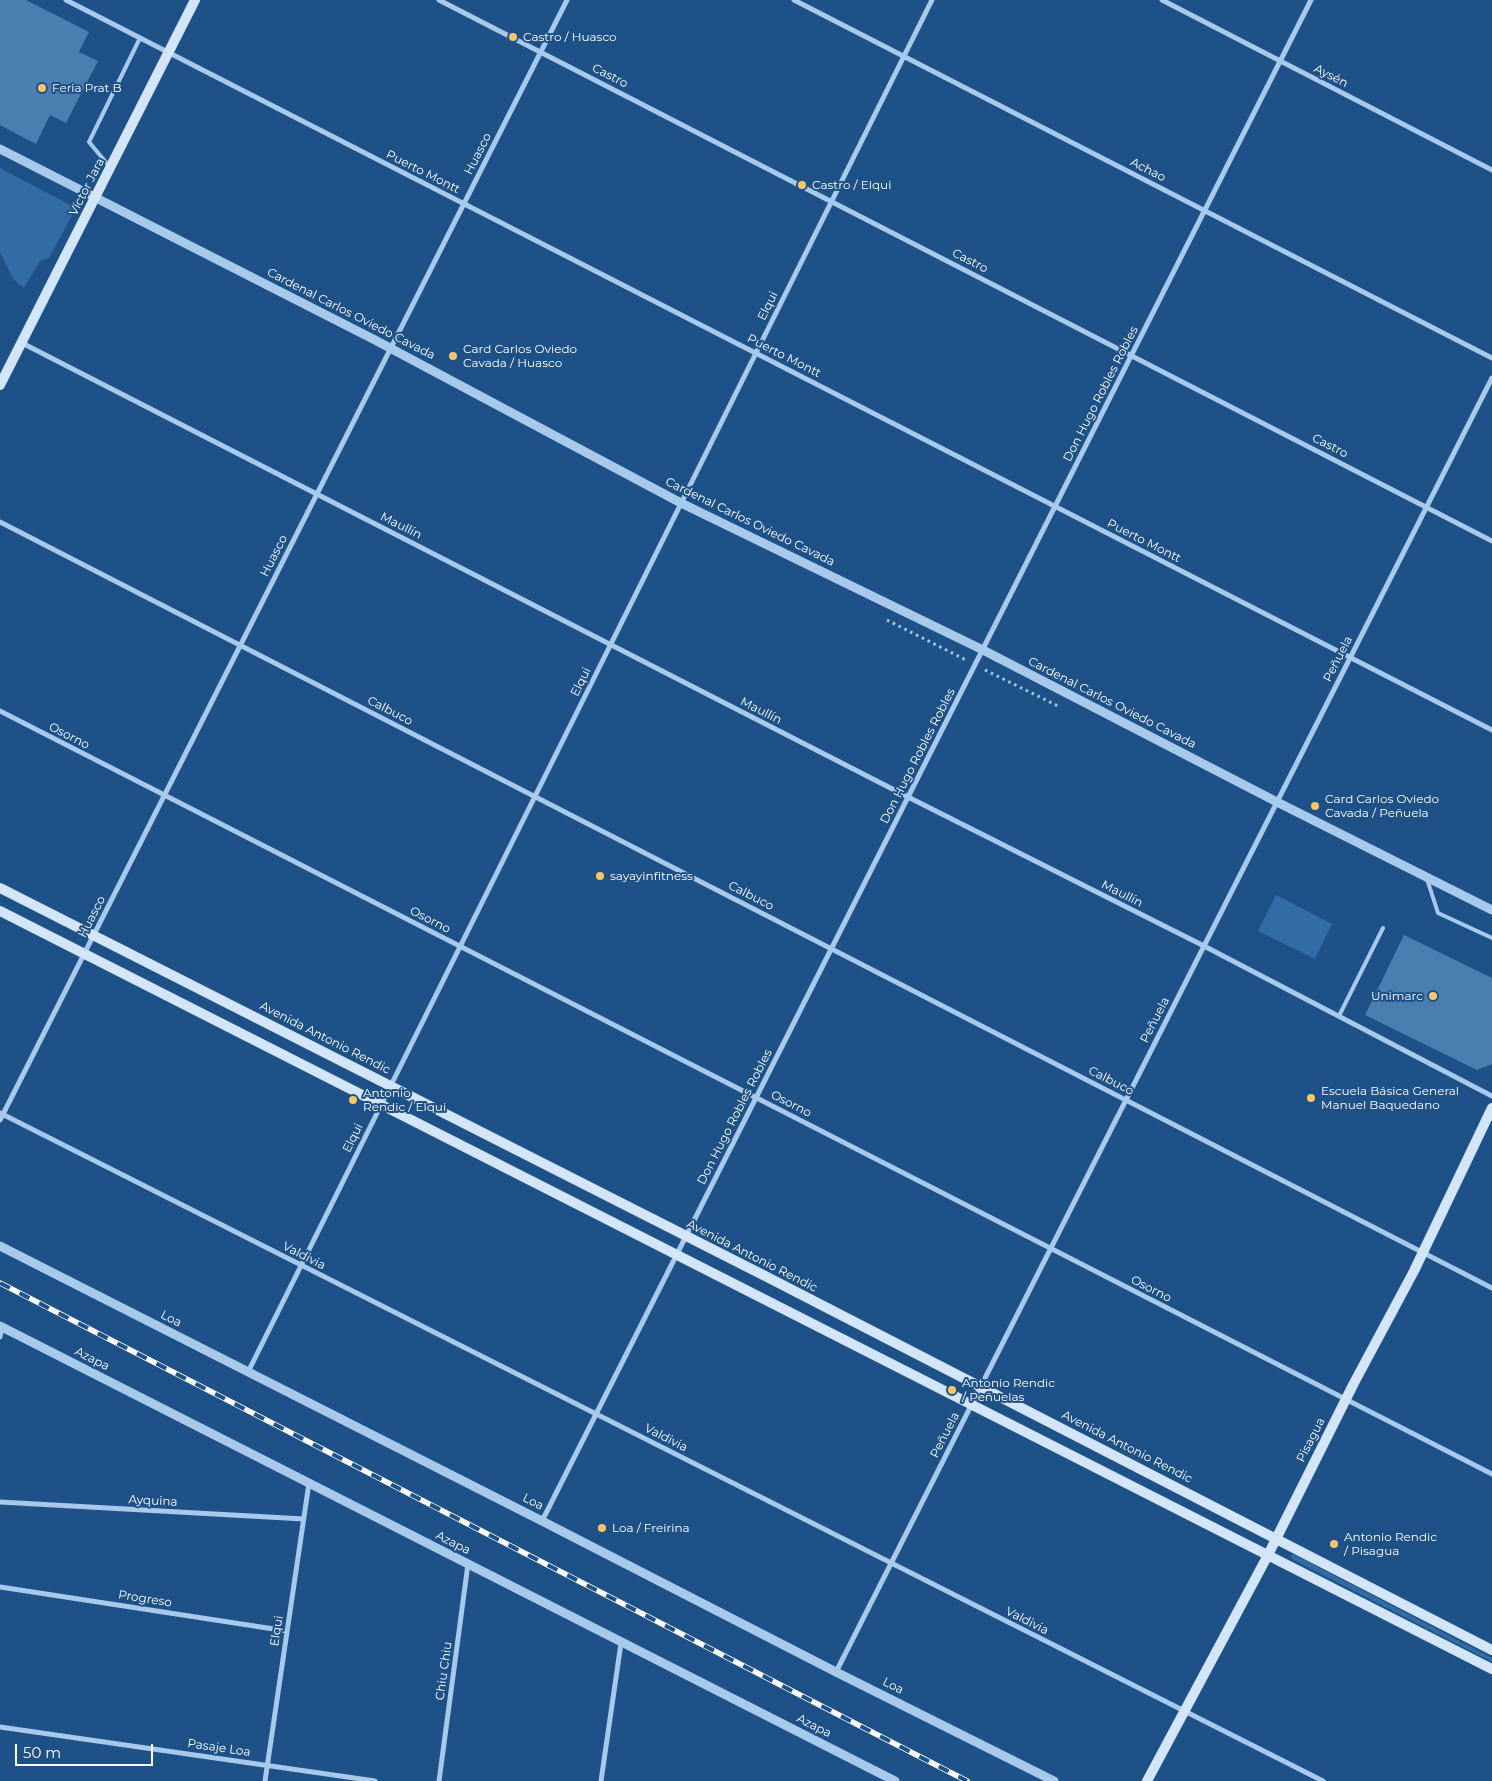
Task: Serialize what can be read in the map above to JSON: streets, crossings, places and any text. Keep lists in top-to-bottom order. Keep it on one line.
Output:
{"streets":{"main road":["Víctor Jara","Avenida Antonio Rendic","Pisagua"],"street":["Castro","Aysén","Huasco","Achao","Puerto Montt","Elqui","Cardenal Carlos Oviedo Cavada","Don Hugo Robles Robles","Maullín","Peñuela","Calbuco","Osorno","Valdivia","Loa","Azapa","Ayquina","Progreso","Chiu Chiu","Pasaje Loa"]},"crossings":[["Castro","Huasco"],["Castro","Elqui"],["Castro","Don Hugo Robles Robles"],["Castro","Peñuela"],["Aysén","Don Hugo Robles Robles"],["Huasco","Puerto Montt"],["Huasco","Cardenal Carlos Oviedo Cavada"],["Huasco","Maullín"],["Huasco","Calbuco"],["Huasco","Osorno"],["Huasco","Avenida Antonio Rendic"],["Huasco","Valdivia"],["Achao","Elqui"],["Achao","Don Hugo Robles Robles"],["Puerto Montt","Víctor Jara"],["Puerto Montt","Elqui"],["Puerto Montt","Don Hugo Robles Robles"],["Puerto Montt","Peñuela"],["Víctor Jara","Cardenal Carlos Oviedo Cavada"],["Víctor Jara","Maullín"],["Elqui","Cardenal Carlos Oviedo Cavada"],["Elqui","Maullín"],["Elqui","Calbuco"],["Elqui","Osorno"],["Elqui","Avenida Antonio Rendic"],["Elqui","Valdivia"],["Elqui","Loa"],["Elqui","Azapa"],["Elqui","Ayquina"],["Elqui","Progreso"],["Elqui","Pasaje Loa"],["Cardenal Carlos Oviedo Cavada","Don Hugo Robles Robles"],["Cardenal Carlos Oviedo Cavada","Peñuela"],["Don Hugo Robles Robles","Maullín"],["Don Hugo Robles Robles","Calbuco"],["Don Hugo Robles Robles","Osorno"],["Don Hugo Robles Robles","Avenida Antonio Rendic"],["Don Hugo Robles Robles","Valdivia"],["Don Hugo Robles Robles","Loa"],["Maullín","Peñuela"],["Peñuela","Calbuco"],["Peñuela","Osorno"],["Peñuela","Avenida Antonio Rendic"],["Peñuela","Valdivia"],["Peñuela","Loa"],["Calbuco","Pisagua"],["Osorno","Pisagua"],["Avenida Antonio Rendic","Pisagua"],["Valdivia","Pisagua"],["Azapa","Chiu Chiu"]],"places":["Castro / Huasco","Feria Prat B","Castro / Elqui","Card Carlos Oviedo Cavada / Huasco","Card Carlos Oviedo Cavada / Peñuela","sayayinfitness","Unimarc","Escuela Básica General Manuel Baquedano","Antonio Rendic / Elqui","Antonio Rendic / Peñuelas","Loa / Freirina","Antonio Rendic / Pisagua"],"scale_bar":"50 m"}
